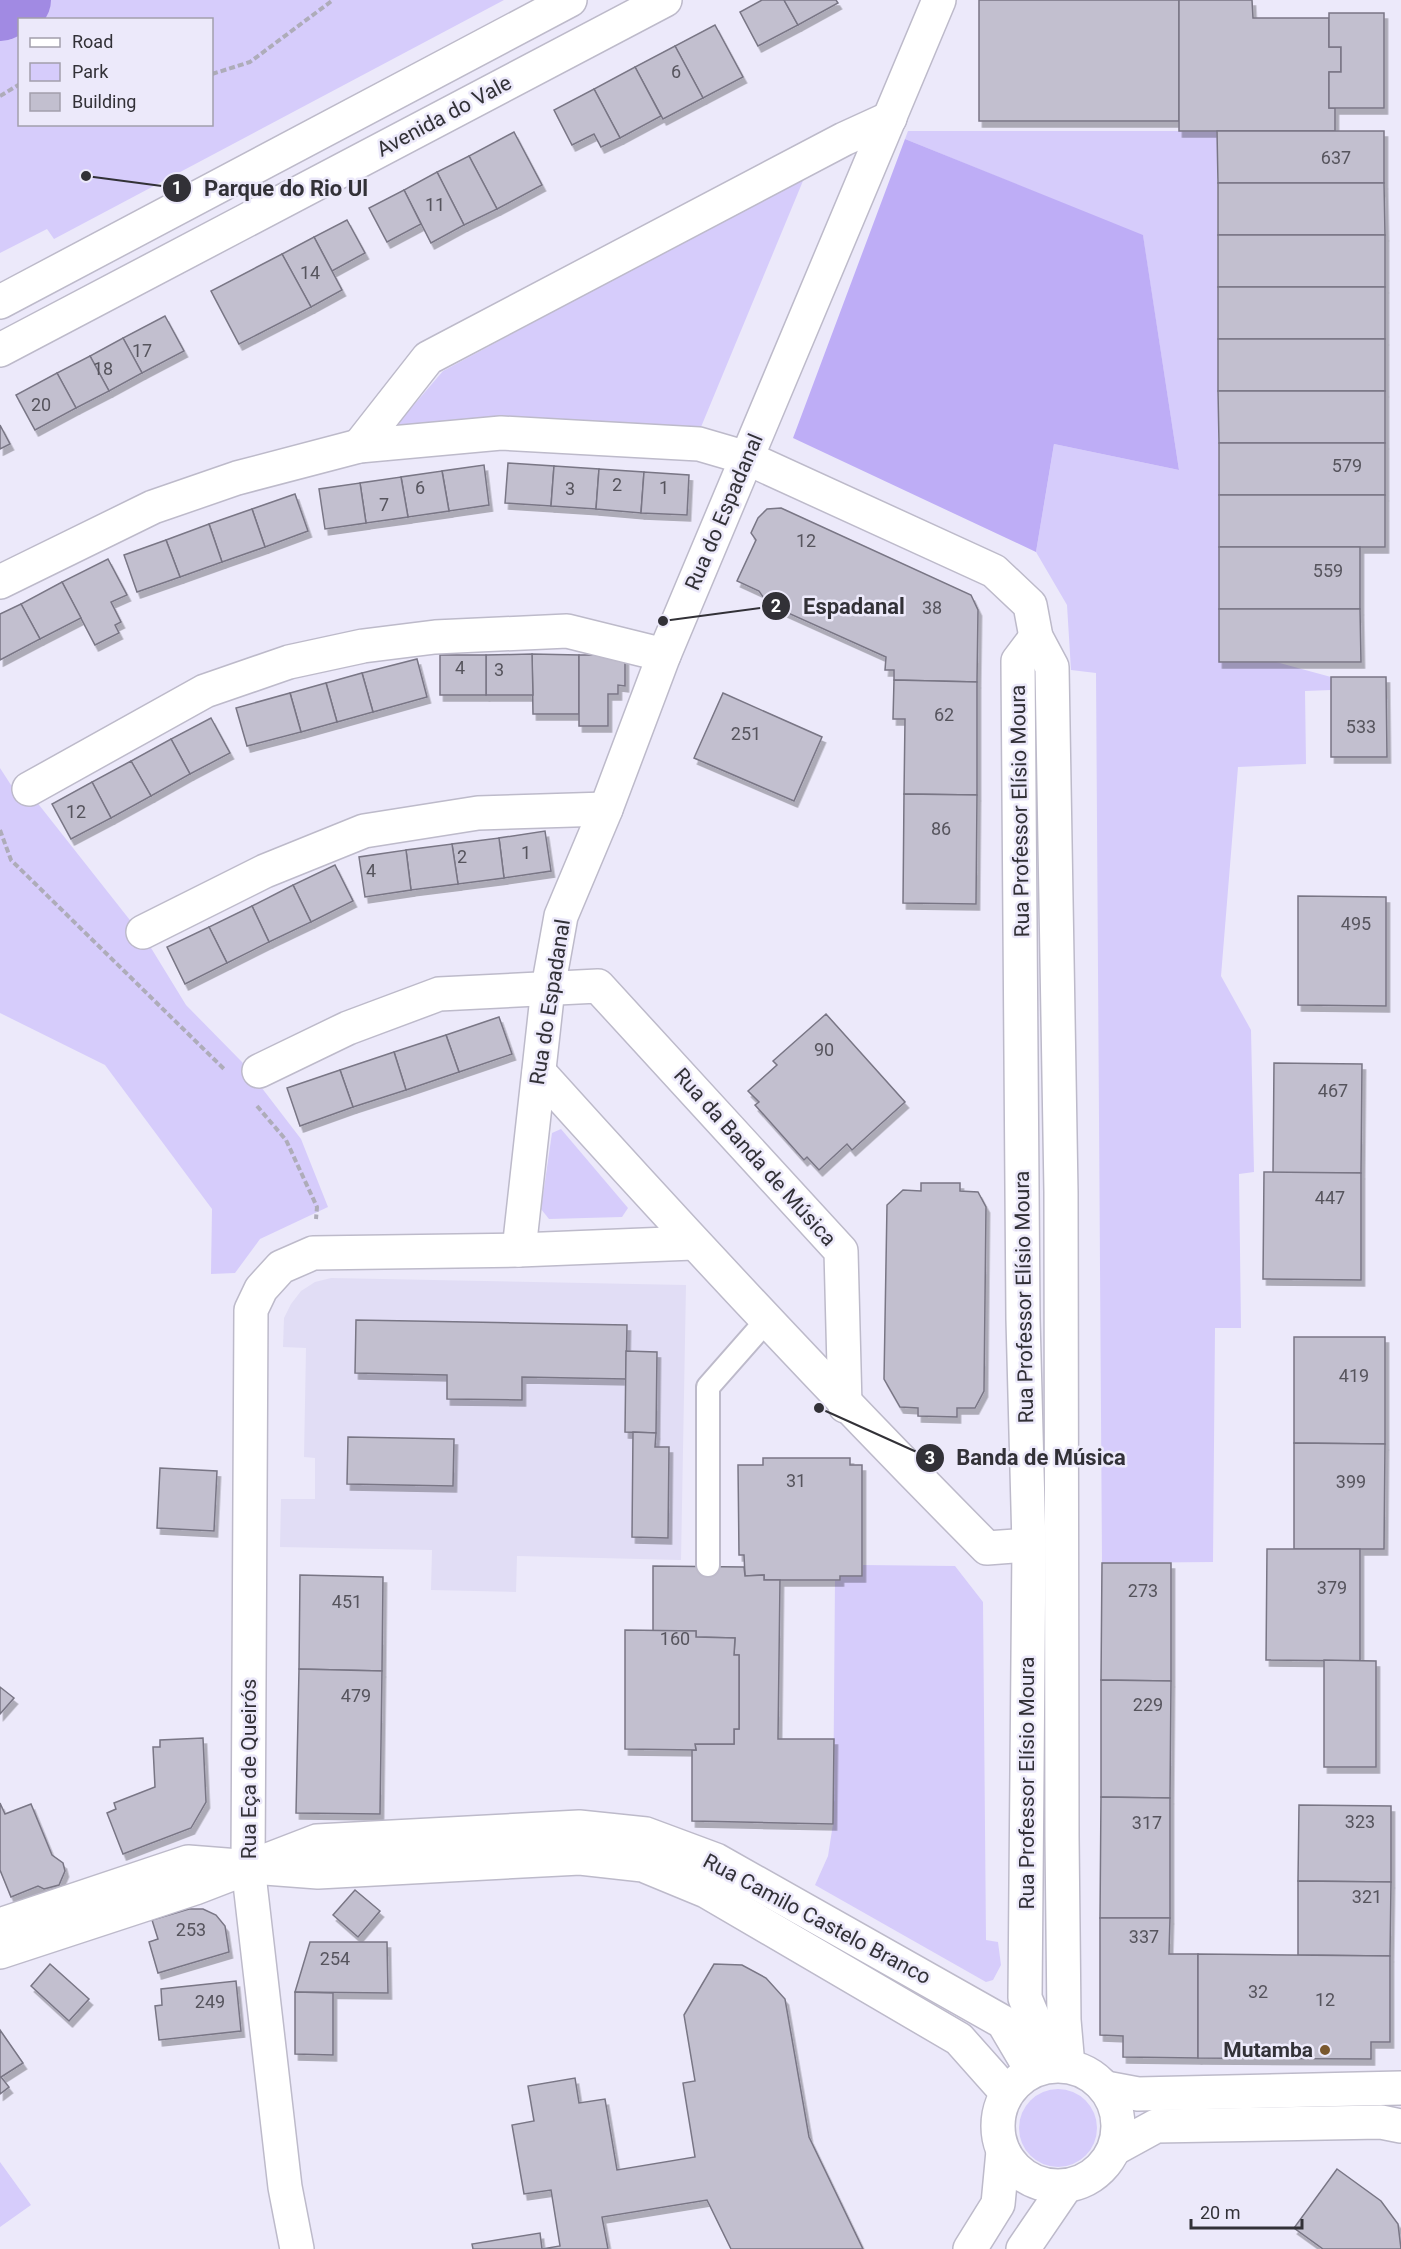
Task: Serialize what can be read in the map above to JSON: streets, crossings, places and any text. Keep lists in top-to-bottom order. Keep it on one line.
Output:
{"streets":{"street":["Avenida do Vale","Rua do Espadanal","Rua Professor Elísio Moura","Rua da Banda de Música","Rua Eça de Queirós","Rua Camilo Castelo Branco"]},"crossings":[["Rua do Espadanal","Rua Professor Elísio Moura"],["Rua do Espadanal","Rua da Banda de Música"],["Rua Professor Elísio Moura","Rua Camilo Castelo Branco"],["Rua Eça de Queirós","Rua Camilo Castelo Branco"]],"places":["Parque do Rio Ul","Espadanal","Banda de Música","Mutamba"],"house_numbers":["6","637","11","14","17","18","20","579","2","6","1","3","7","12","559","38","4","3","62","533","251","12","86","1","2","4","495","90","467","447","419","31","399","379","273","451","160","479","229","323","317","321","253","337","254","32","12","249"],"legend":["Road","Park","Building"],"scale_bar":"20 m"}
